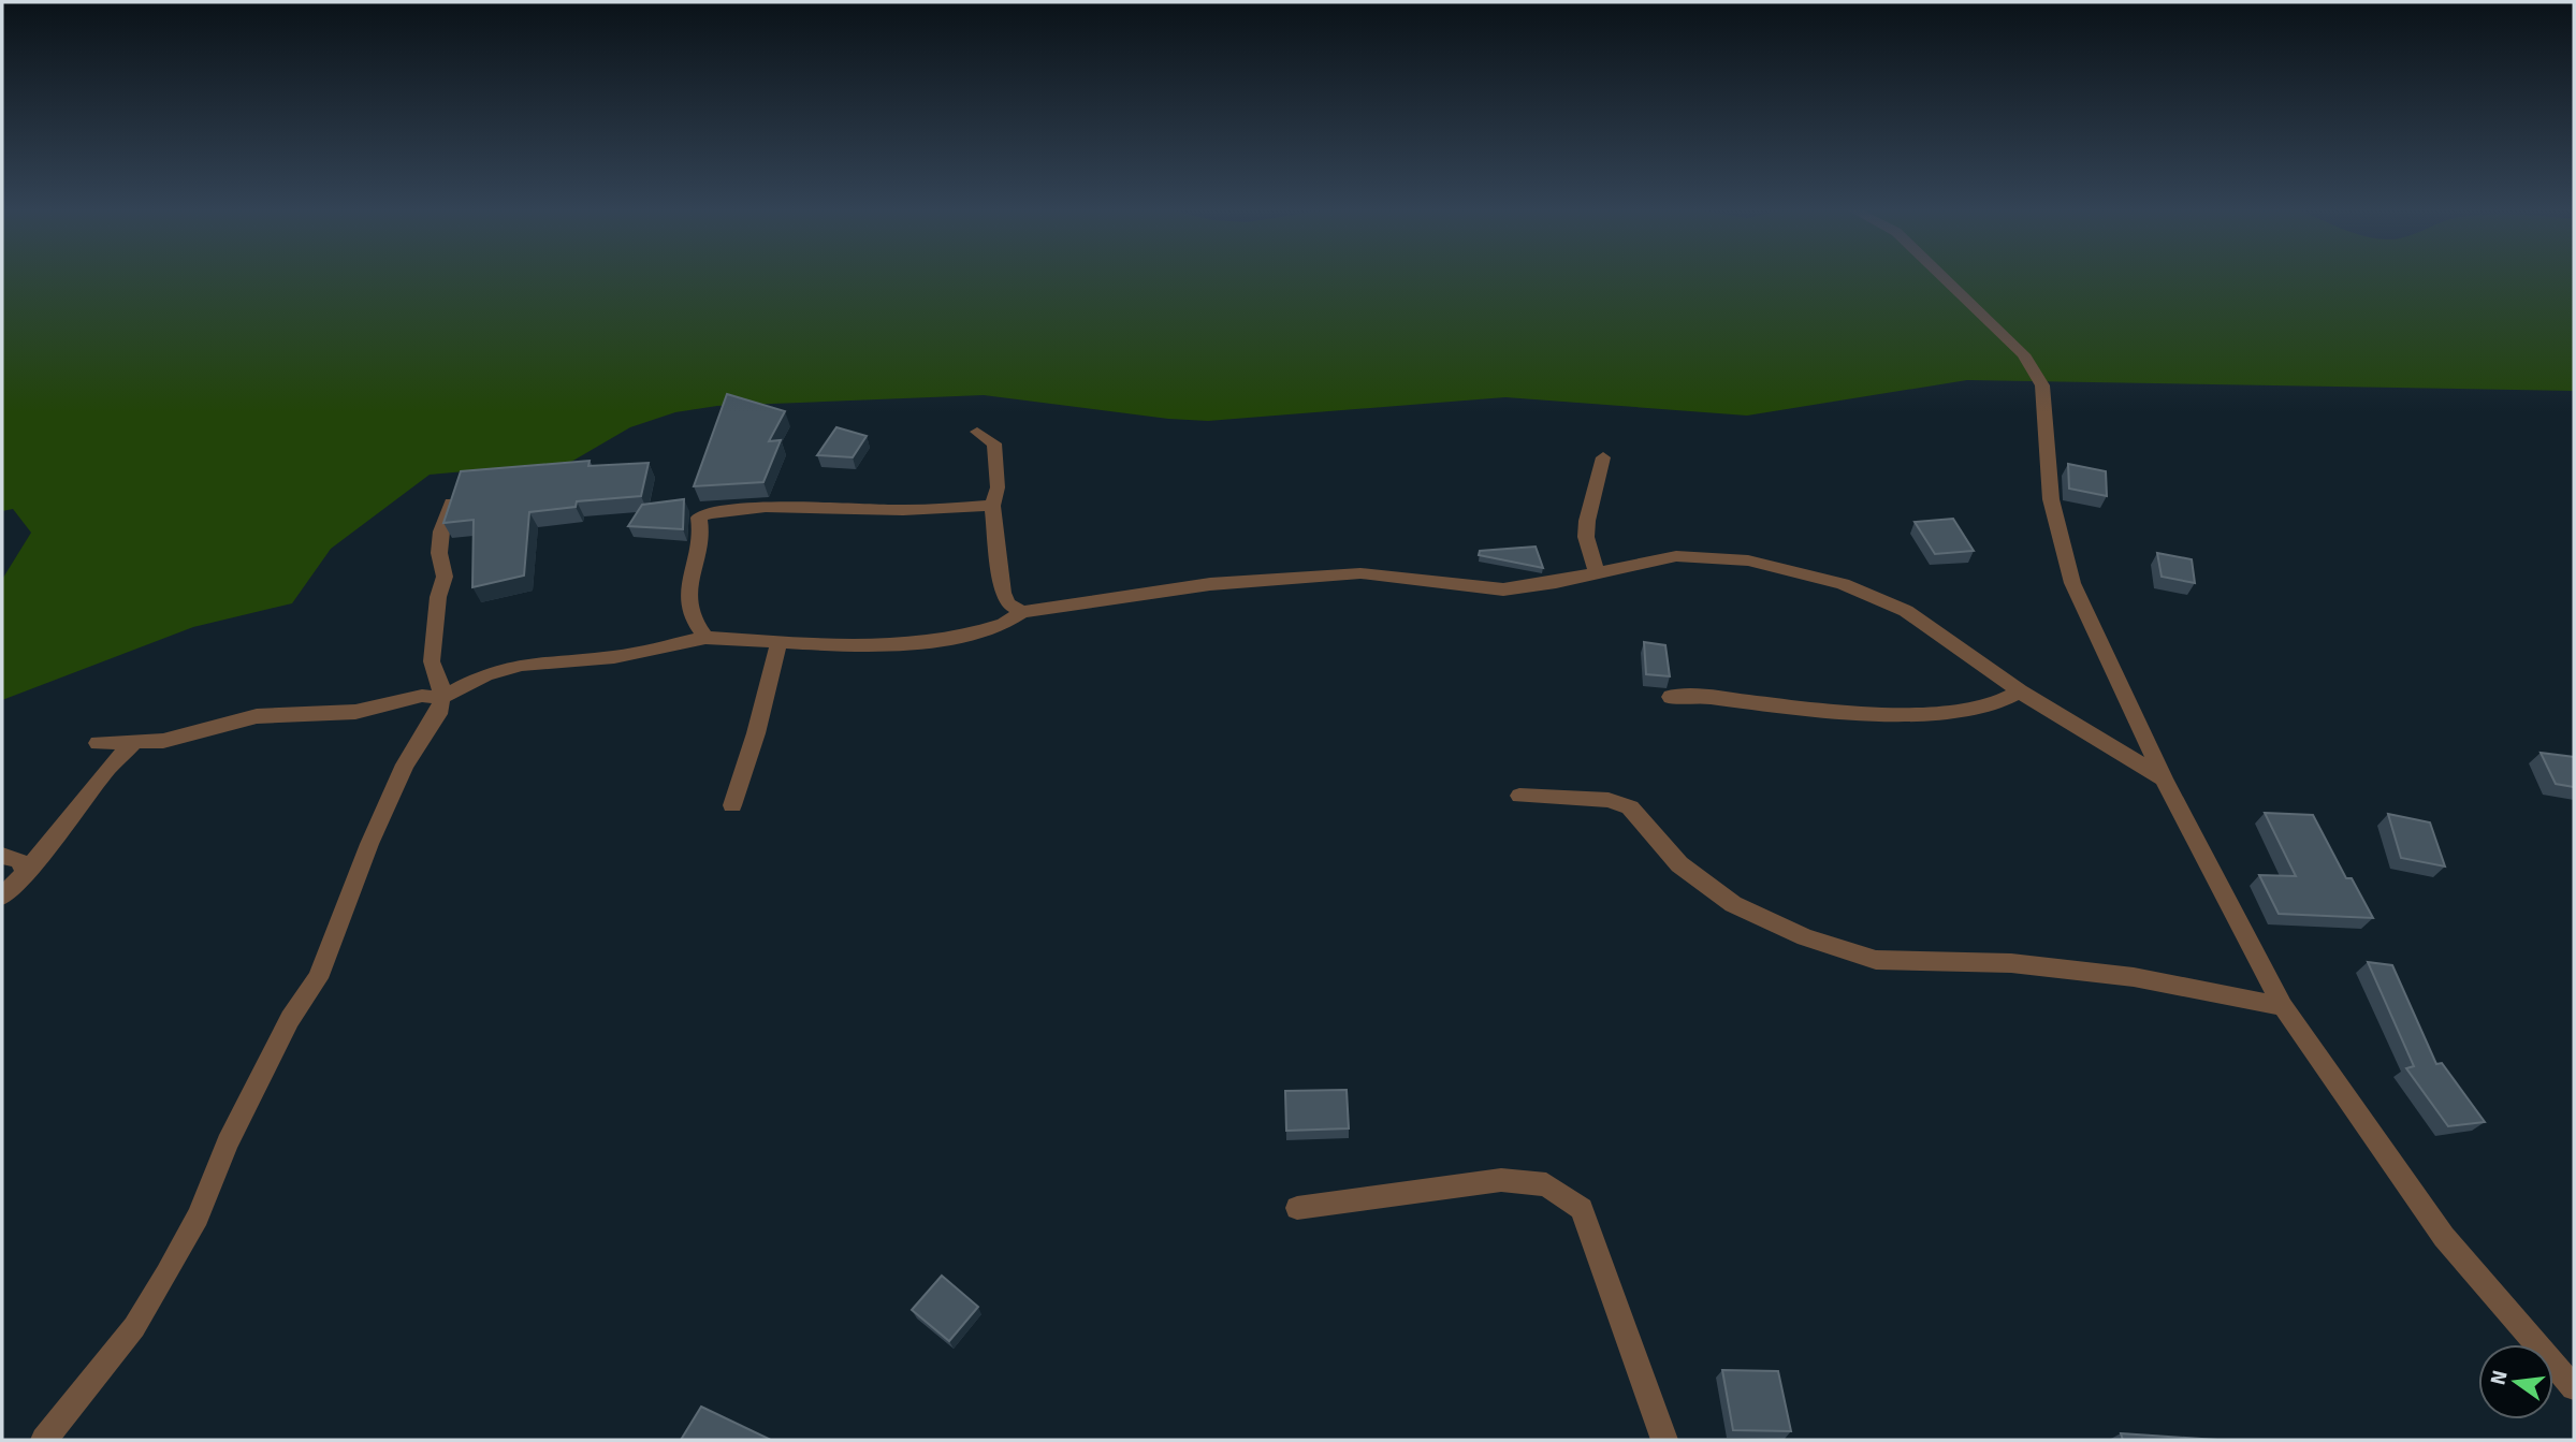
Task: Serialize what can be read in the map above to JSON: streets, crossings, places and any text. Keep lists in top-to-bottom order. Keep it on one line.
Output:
{"north":"left"}
